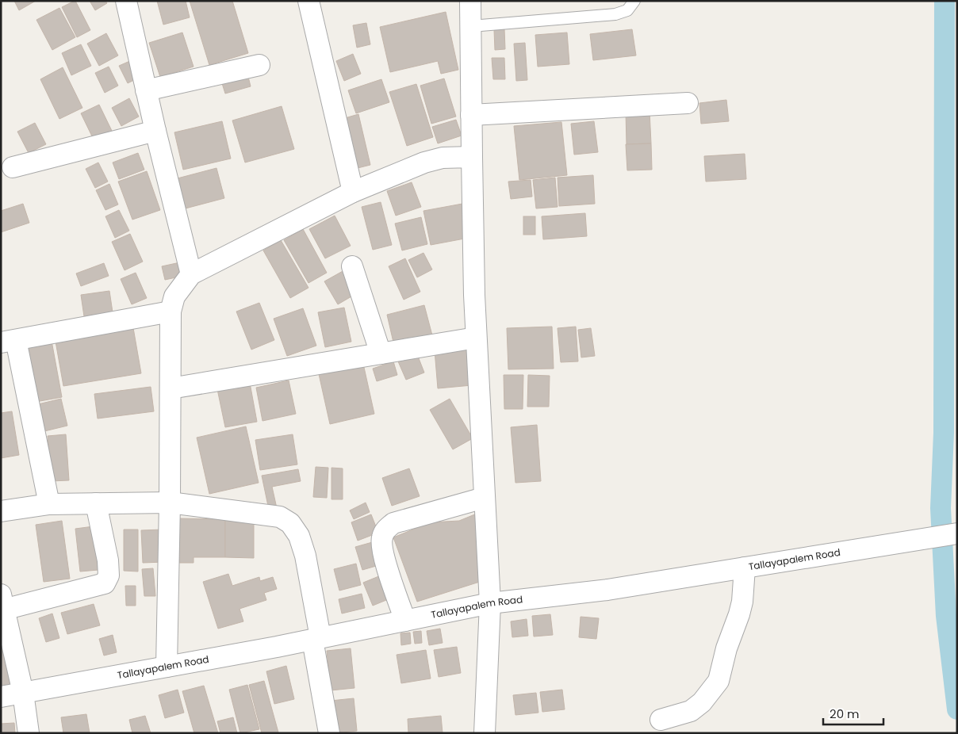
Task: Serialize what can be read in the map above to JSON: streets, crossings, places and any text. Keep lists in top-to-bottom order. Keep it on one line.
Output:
{"streets":{"street":["Tallayapalem Road"]},"scale_bar":"20 m"}
